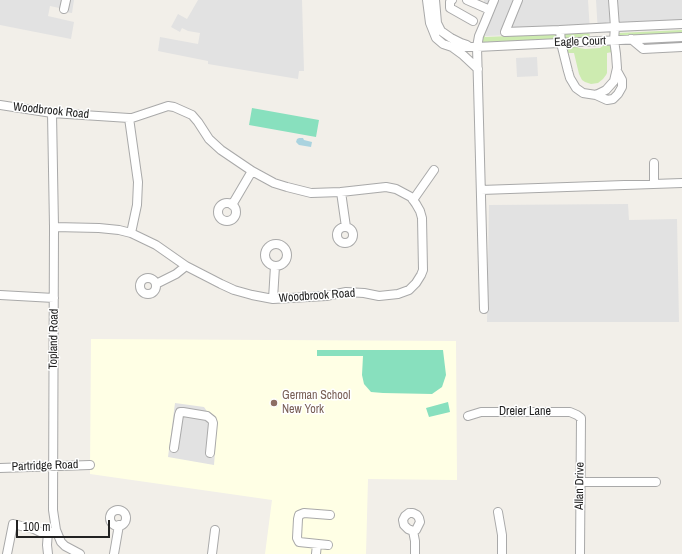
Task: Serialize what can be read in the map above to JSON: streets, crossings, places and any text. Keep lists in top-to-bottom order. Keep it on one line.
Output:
{"streets":{"street":["Eagle Court","Woodbrook Road","Topland Road","Dreier Lane","Partridge Road","Allan Drive"]},"crossings":[["Woodbrook Road","Topland Road"],["Topland Road","Partridge Road"],["Dreier Lane","Allan Drive"]],"places":["German School New York"],"scale_bar":"100 m"}
